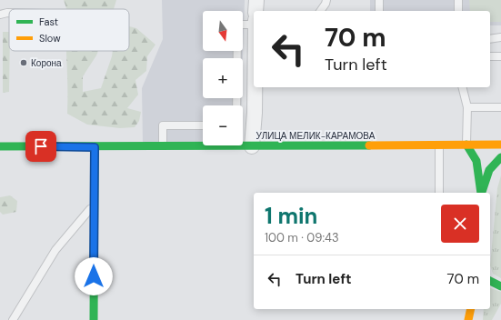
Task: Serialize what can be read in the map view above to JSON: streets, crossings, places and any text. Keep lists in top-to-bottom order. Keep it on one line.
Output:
{"streets":{"street":["УЛИЦА МЕЛИК-КАРАМОВА"]},"places":["Корона"],"legend":["Fast","Slow"],"north":"bottom","page":{"map_buttons":["+","−"],"turn":["70 m","Turn left"],"heading":["1 min","100 m · 09:43"],"list":[{"name":"Turn left","value":"70 m"}]}}
